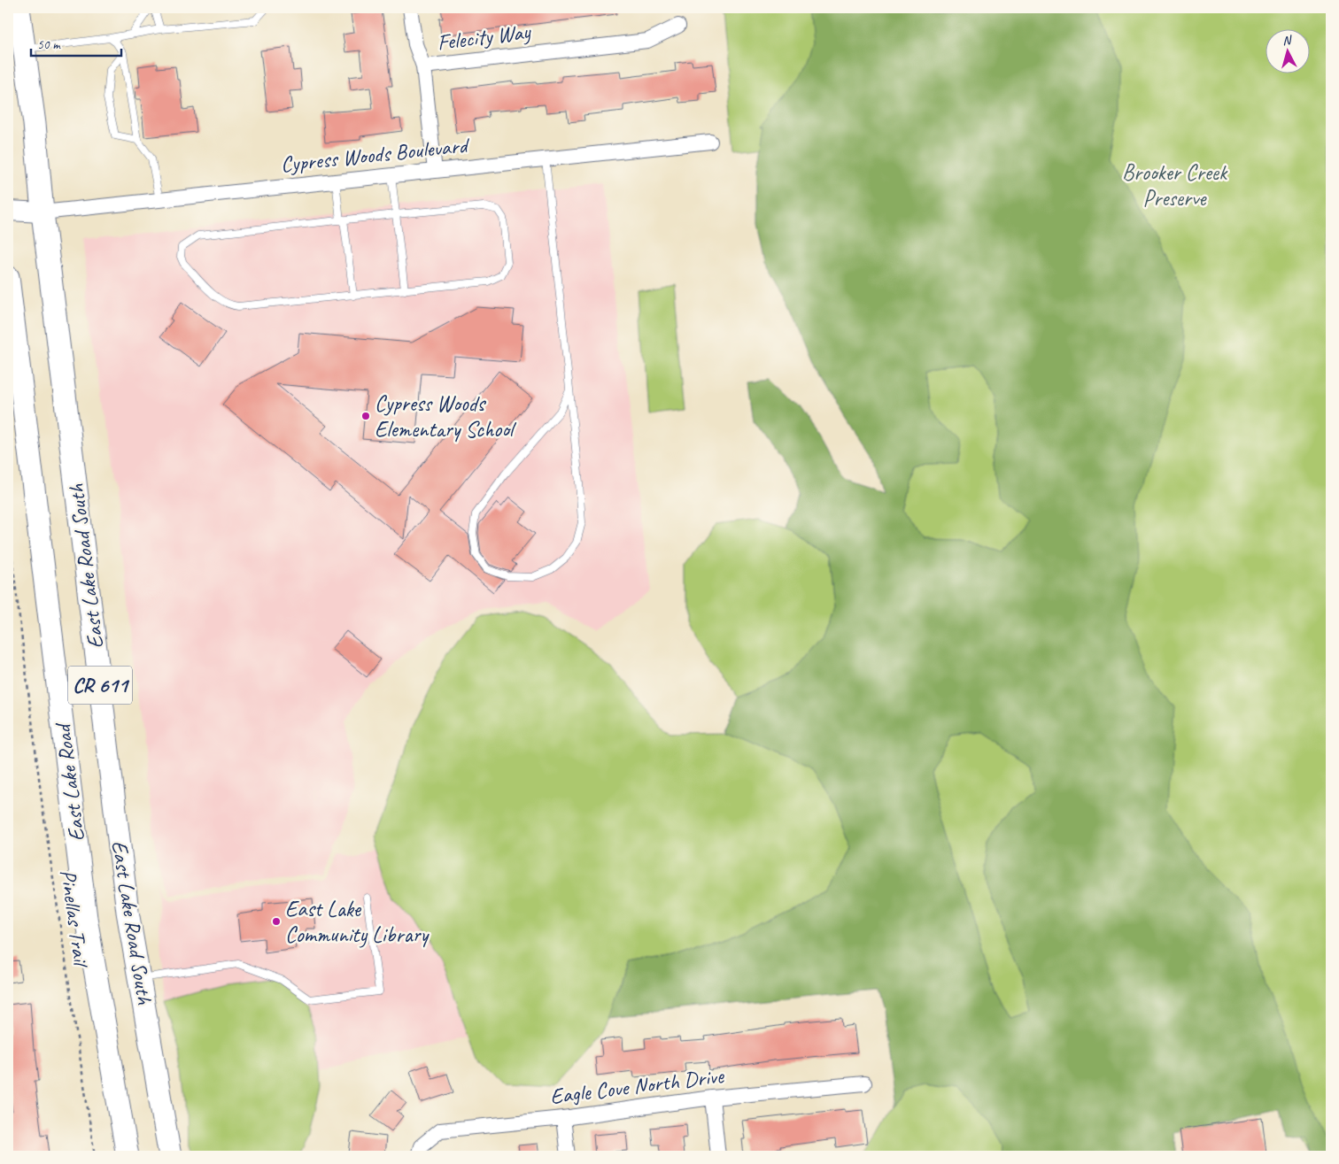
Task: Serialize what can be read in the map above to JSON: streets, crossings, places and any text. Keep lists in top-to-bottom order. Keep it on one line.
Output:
{"streets":{"main road":["East Lake Road South","CR 611","East Lake Road"],"street":["Felecity Way","Cypress Woods Boulevard","Eagle Cove North Drive"],"path":["Pinellas Trail"]},"crossings":[["Cypress Woods Boulevard","East Lake Road South"],["Cypress Woods Boulevard","CR 611"],["East Lake Road South","CR 611"]],"parks":["Brooker Creek Preserve"],"places":["Cypress Woods Elementary School","East Lake Community Library"],"scale_bar":"50 m","north":"top"}
